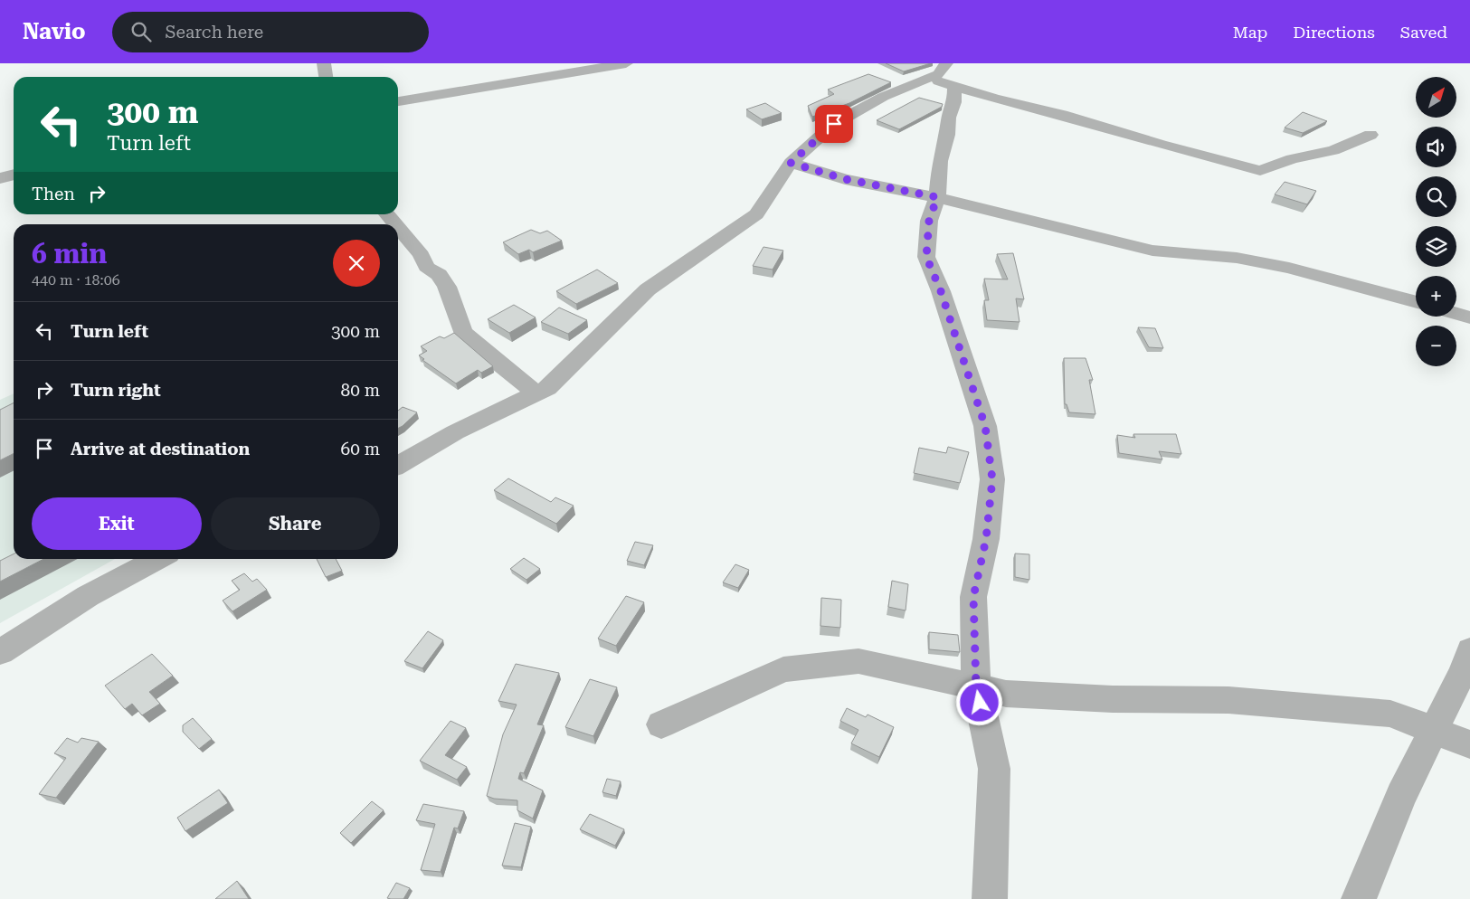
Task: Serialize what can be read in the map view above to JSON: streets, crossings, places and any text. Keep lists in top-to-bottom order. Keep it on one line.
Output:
{"north":"top right","page":{"header":"Navio","search":"Search here","nav":["Map","Directions","Saved"],"map_buttons":["+","−"],"turn":["300 m","Turn left"],"then":"Then","heading":["6 min","440 m · 18:06"],"list":[{"name":"Turn left","value":"300 m"},{"name":"Turn right","value":"80 m"},{"name":"Arrive at destination","value":"60 m"}],"buttons":["Exit","Share"]}}
